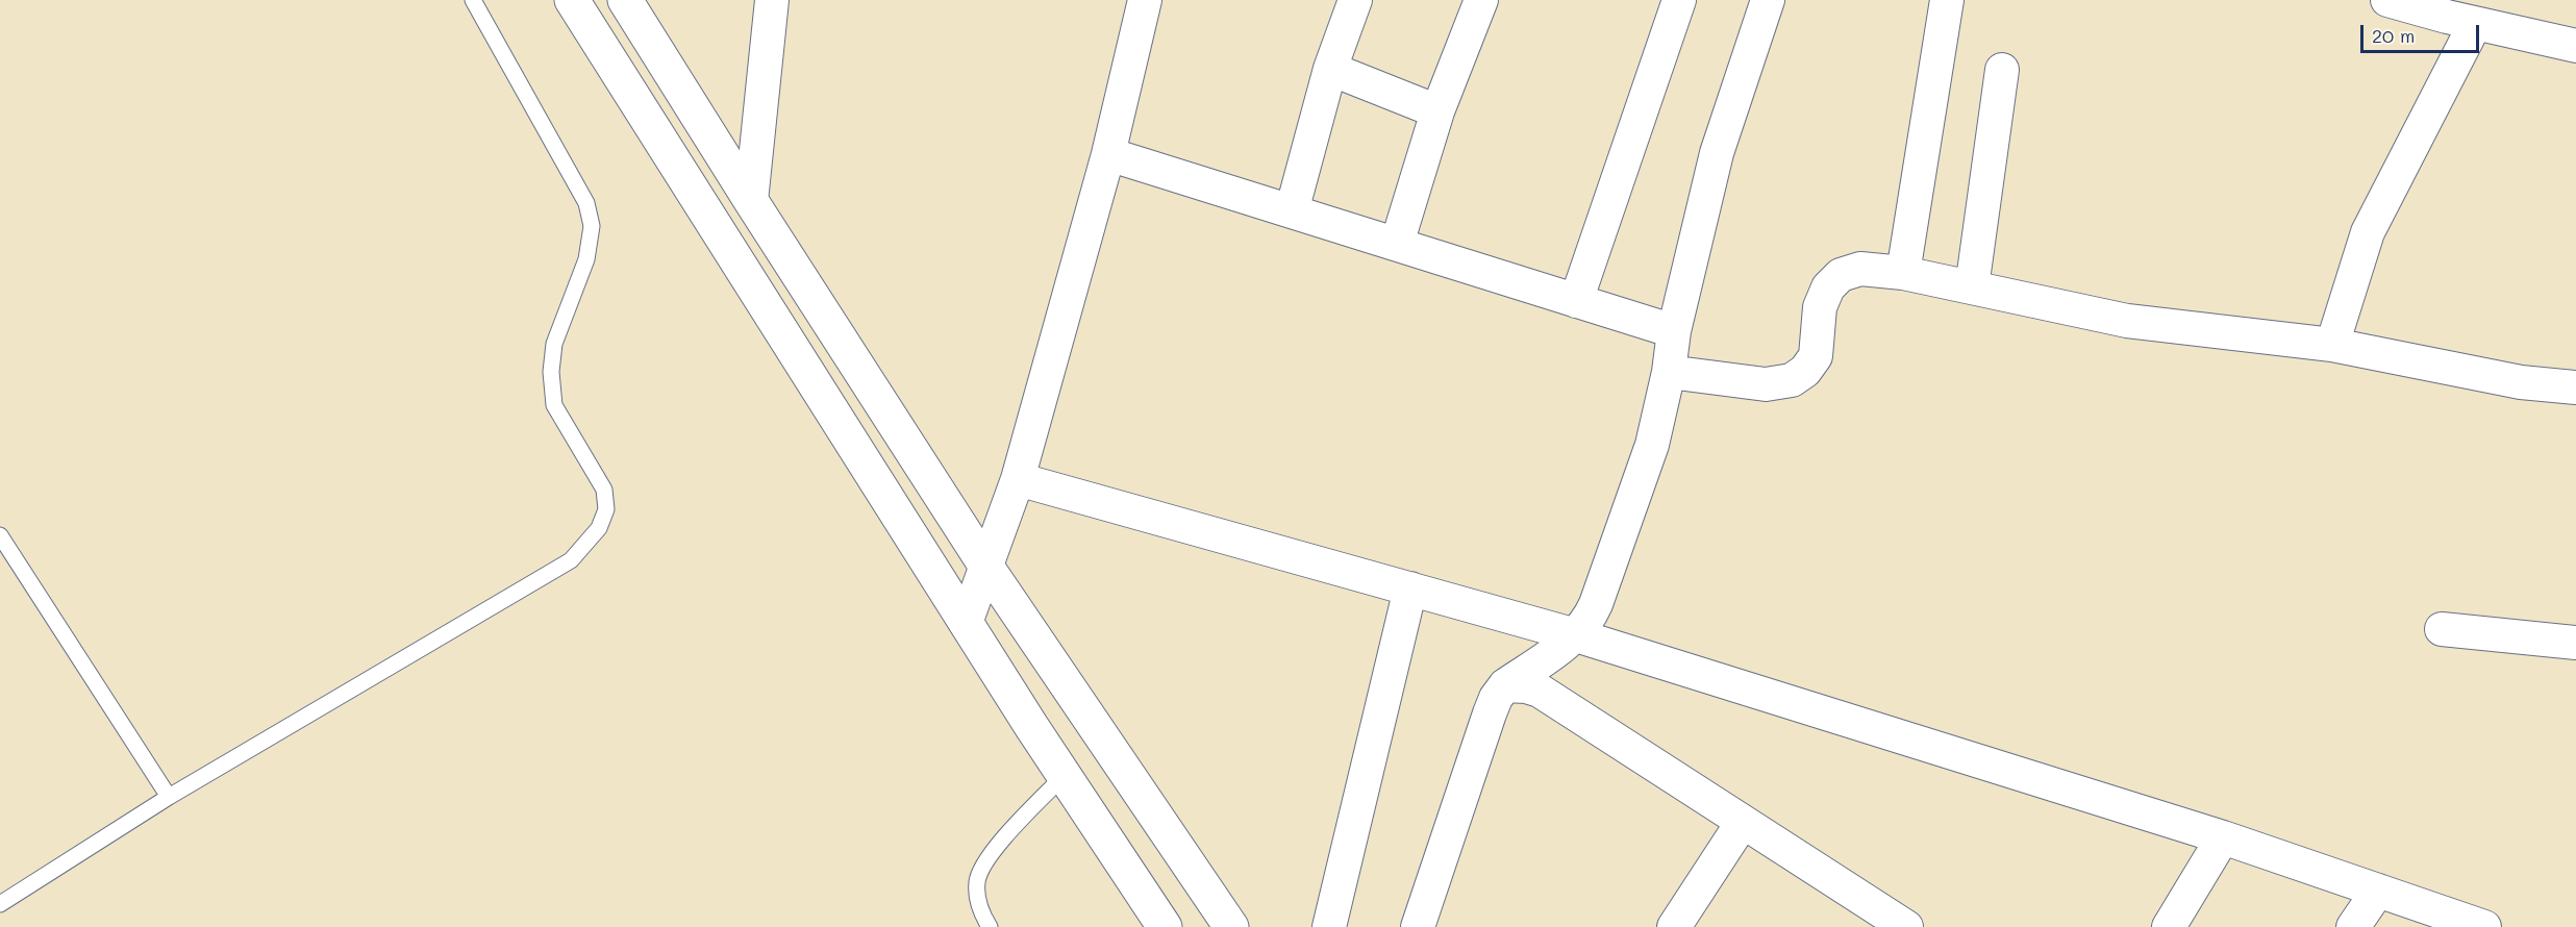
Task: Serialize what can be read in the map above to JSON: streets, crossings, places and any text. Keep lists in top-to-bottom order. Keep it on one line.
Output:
{"scale_bar":"20 m"}
